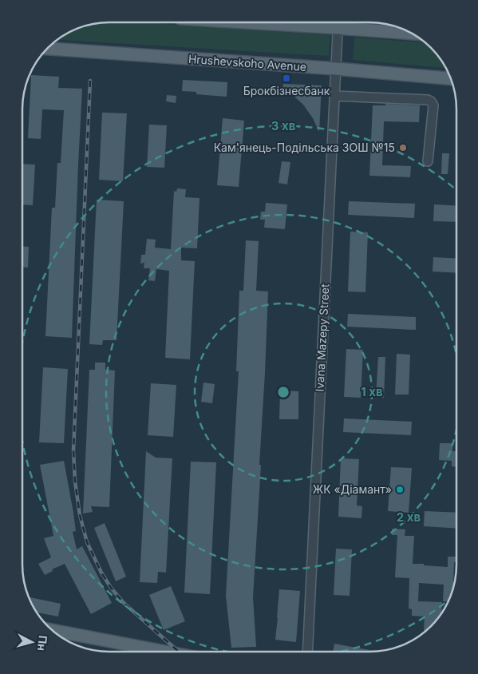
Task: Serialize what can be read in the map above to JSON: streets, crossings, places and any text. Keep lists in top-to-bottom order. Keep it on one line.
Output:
{"streets":{"main road":["Hrushevskoho Avenue"],"street":["Ivana Mazepy Street"]},"crossings":[["Hrushevskoho Avenue","Ivana Mazepy Street"]],"places":{"transit":["Брокбізнесбанк"],"other":["Кам'янець-Подільська ЗОШ №15","ЖК «Діамант»"]},"north":"right","rings":["3 хв","1 хв","2 хв"]}
